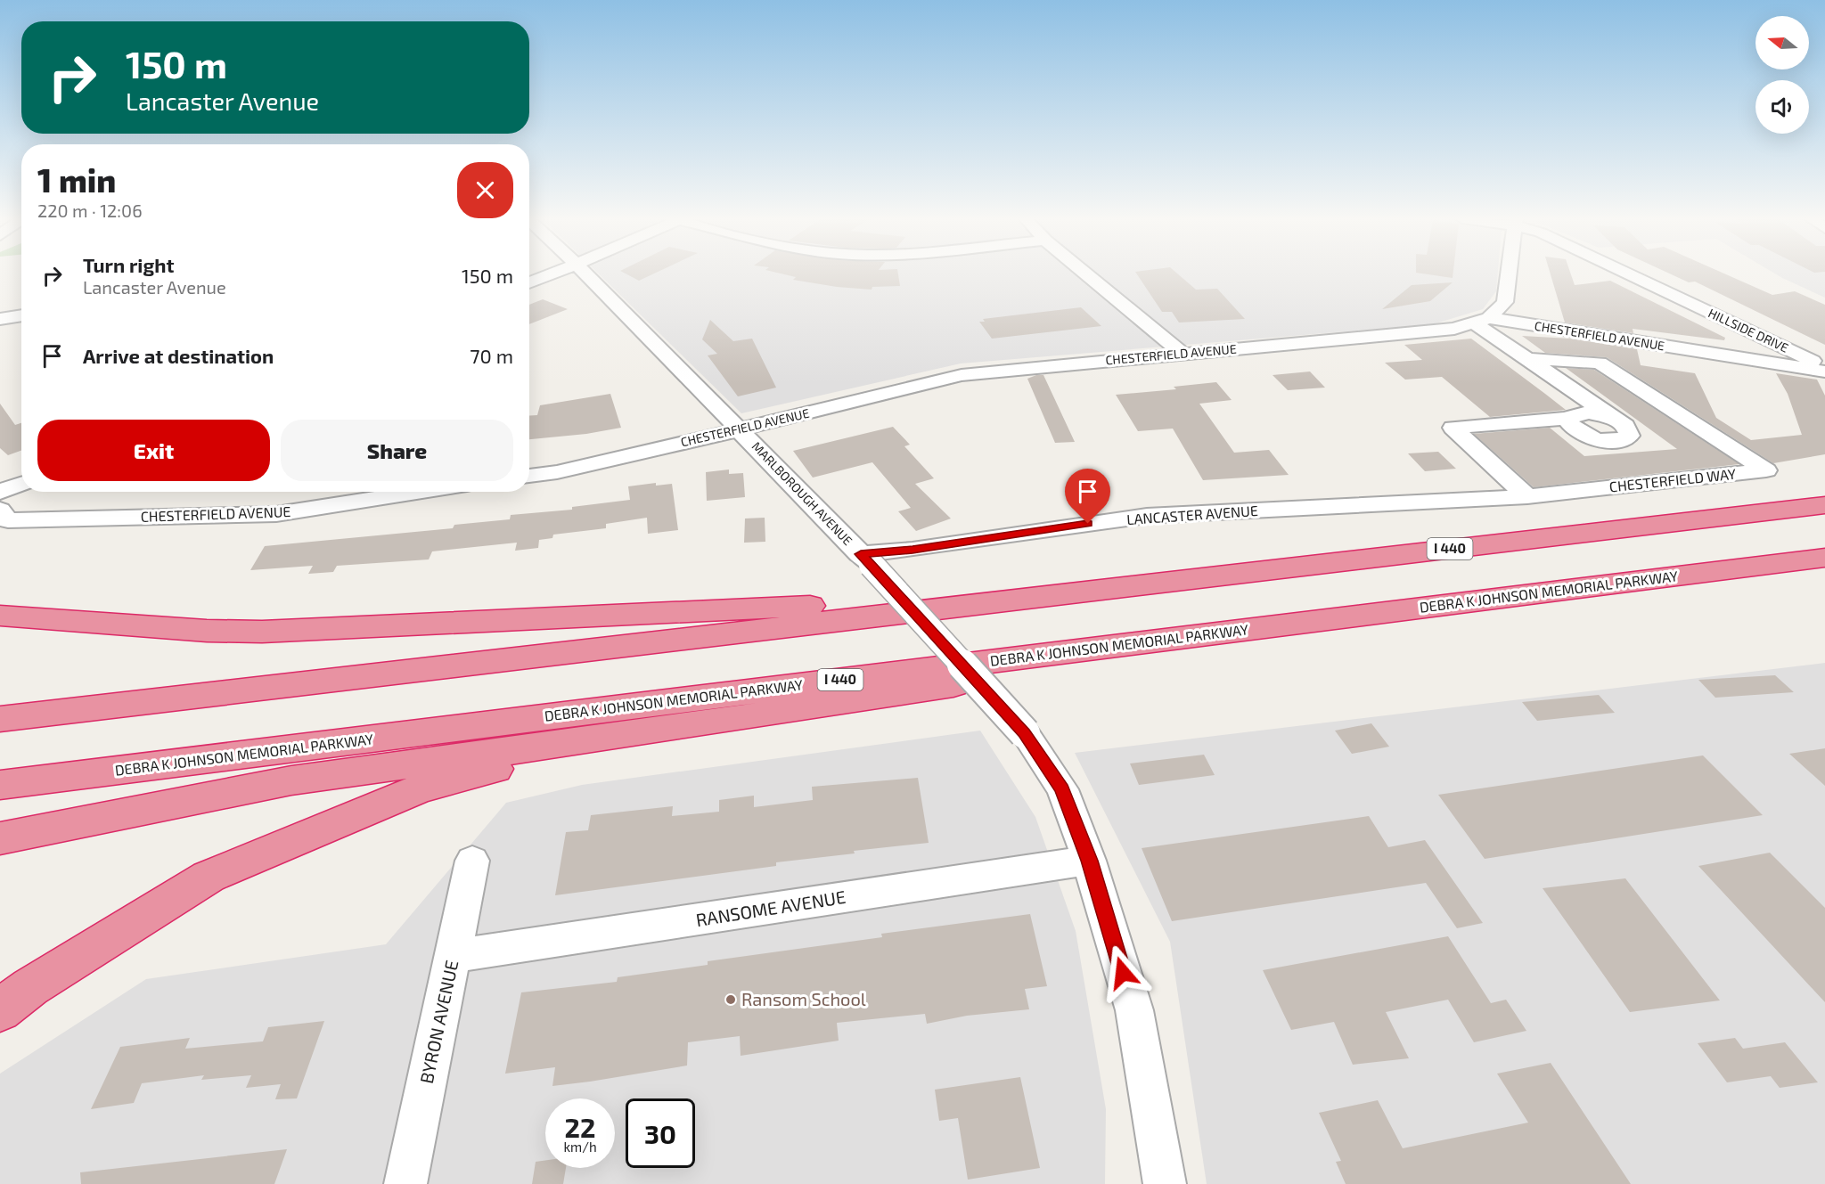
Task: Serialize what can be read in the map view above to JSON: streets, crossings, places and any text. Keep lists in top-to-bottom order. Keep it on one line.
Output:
{"streets":{"highway":["I 440","DEBRA K JOHNSON MEMORIAL PARKWAY"],"street":["HILLSIDE DRIVE","CHESTERFIELD AVENUE","CHESTERFIELD WAY","MARLBOROUGH AVENUE","LANCASTER AVENUE","RANSOME AVENUE","BYRON AVENUE"]},"crossings":[["CHESTERFIELD AVENUE","MARLBOROUGH AVENUE"],["CHESTERFIELD WAY","LANCASTER AVENUE"],["MARLBOROUGH AVENUE","LANCASTER AVENUE"],["MARLBOROUGH AVENUE","RANSOME AVENUE"],["RANSOME AVENUE","BYRON AVENUE"]],"places":["Ransom School"],"north":"left","page":{"turn":["150 m","Lancaster Avenue"],"heading":["1 min","220 m · 12:06"],"list":[{"name":"Turn right","note":"Lancaster Avenue","value":"150 m"},{"name":"Arrive at destination","value":"70 m"}],"buttons":["Exit","Share"],"speed":"22 km/h","limit":"30"}}
